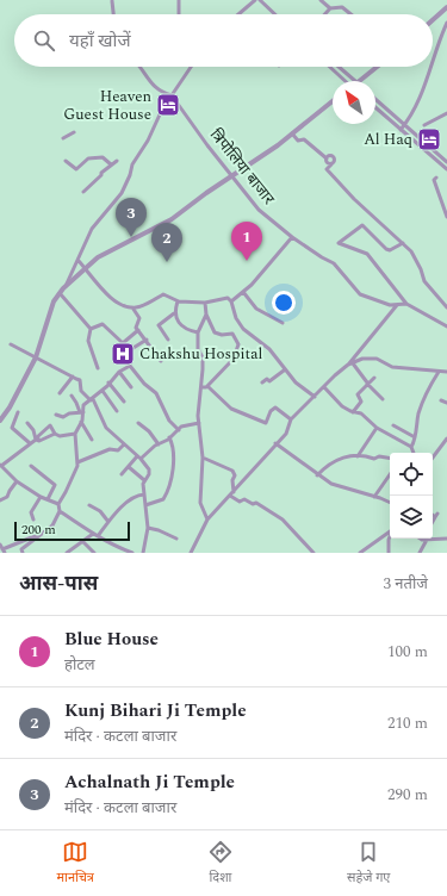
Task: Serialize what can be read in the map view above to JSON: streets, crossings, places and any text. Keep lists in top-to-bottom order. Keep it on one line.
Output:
{"streets":{"street":["त्रिपोलिया बाजार"]},"places":{"hotel":["Heaven Guest House","Al Haq"],"hospital":["Chakshu Hospital"]},"scale_bar":"200 m","north":"top left","page":{"search":"यहाँ खोजें","pins":["3","1","2"],"scale":"200 m","heading":["आस-पास","3 नतीजे"],"list":[{"mark":"1","name":"Blue House","note":"होटल","value":"100 m"},{"mark":"2","name":"Kunj Bihari Ji Temple","note":"मंदिर · कटला बाजार","value":"210 m"},{"mark":"3","name":"Achalnath Ji Temple","note":"मंदिर · कटला बाजार","value":"290 m"}],"nav":["मानचित्र","दिशा","सहेजे गए"]}}
